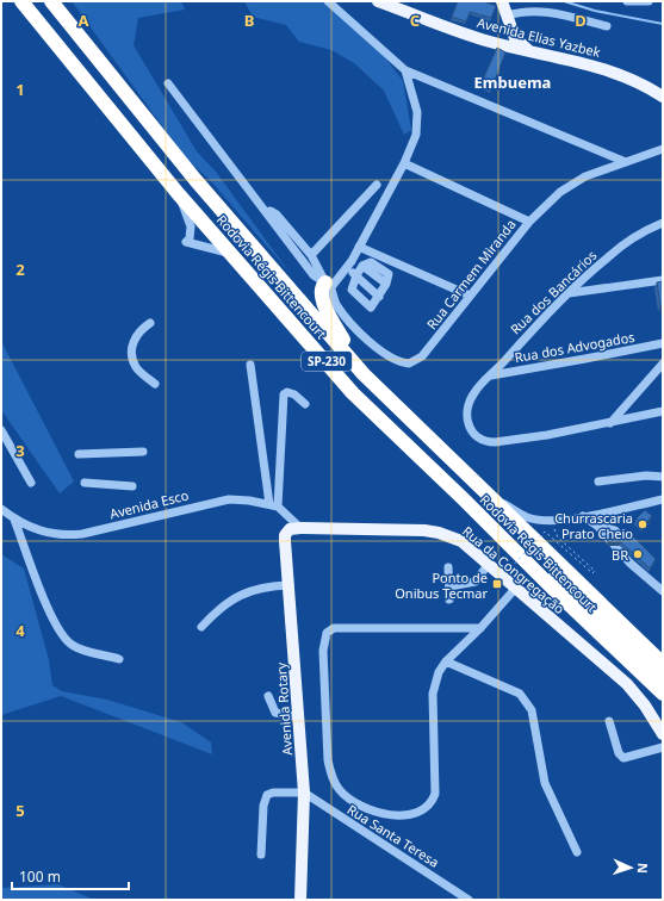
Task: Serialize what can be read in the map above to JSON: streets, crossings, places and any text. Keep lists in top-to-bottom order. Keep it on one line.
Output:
{"streets":{"highway":["Rodovia Régis Bittencourt","SP-230"],"main road":["Avenida Elias Yazbek","Rua da Congregação","Avenida Rotary"],"street":["Rua Carmem Miranda","Rua dos Bancários","Rua dos Advogados","Avenida Esco","Rua Santa Teresa"]},"crossings":[["Rua dos Bancários","Rua dos Advogados"],["Rua da Congregação","Avenida Rotary"],["Avenida Rotary","Rua Santa Teresa"]],"districts":["Embuema"],"places":{"other":["Churrascaria Prato Cheio","BR"],"transit":["Ponto de Onibus Tecmar"]},"scale_bar":"100 m","north":"right","grid":{"columns":["A","B","C","D"],"rows":["1","2","3","4","5"]}}
